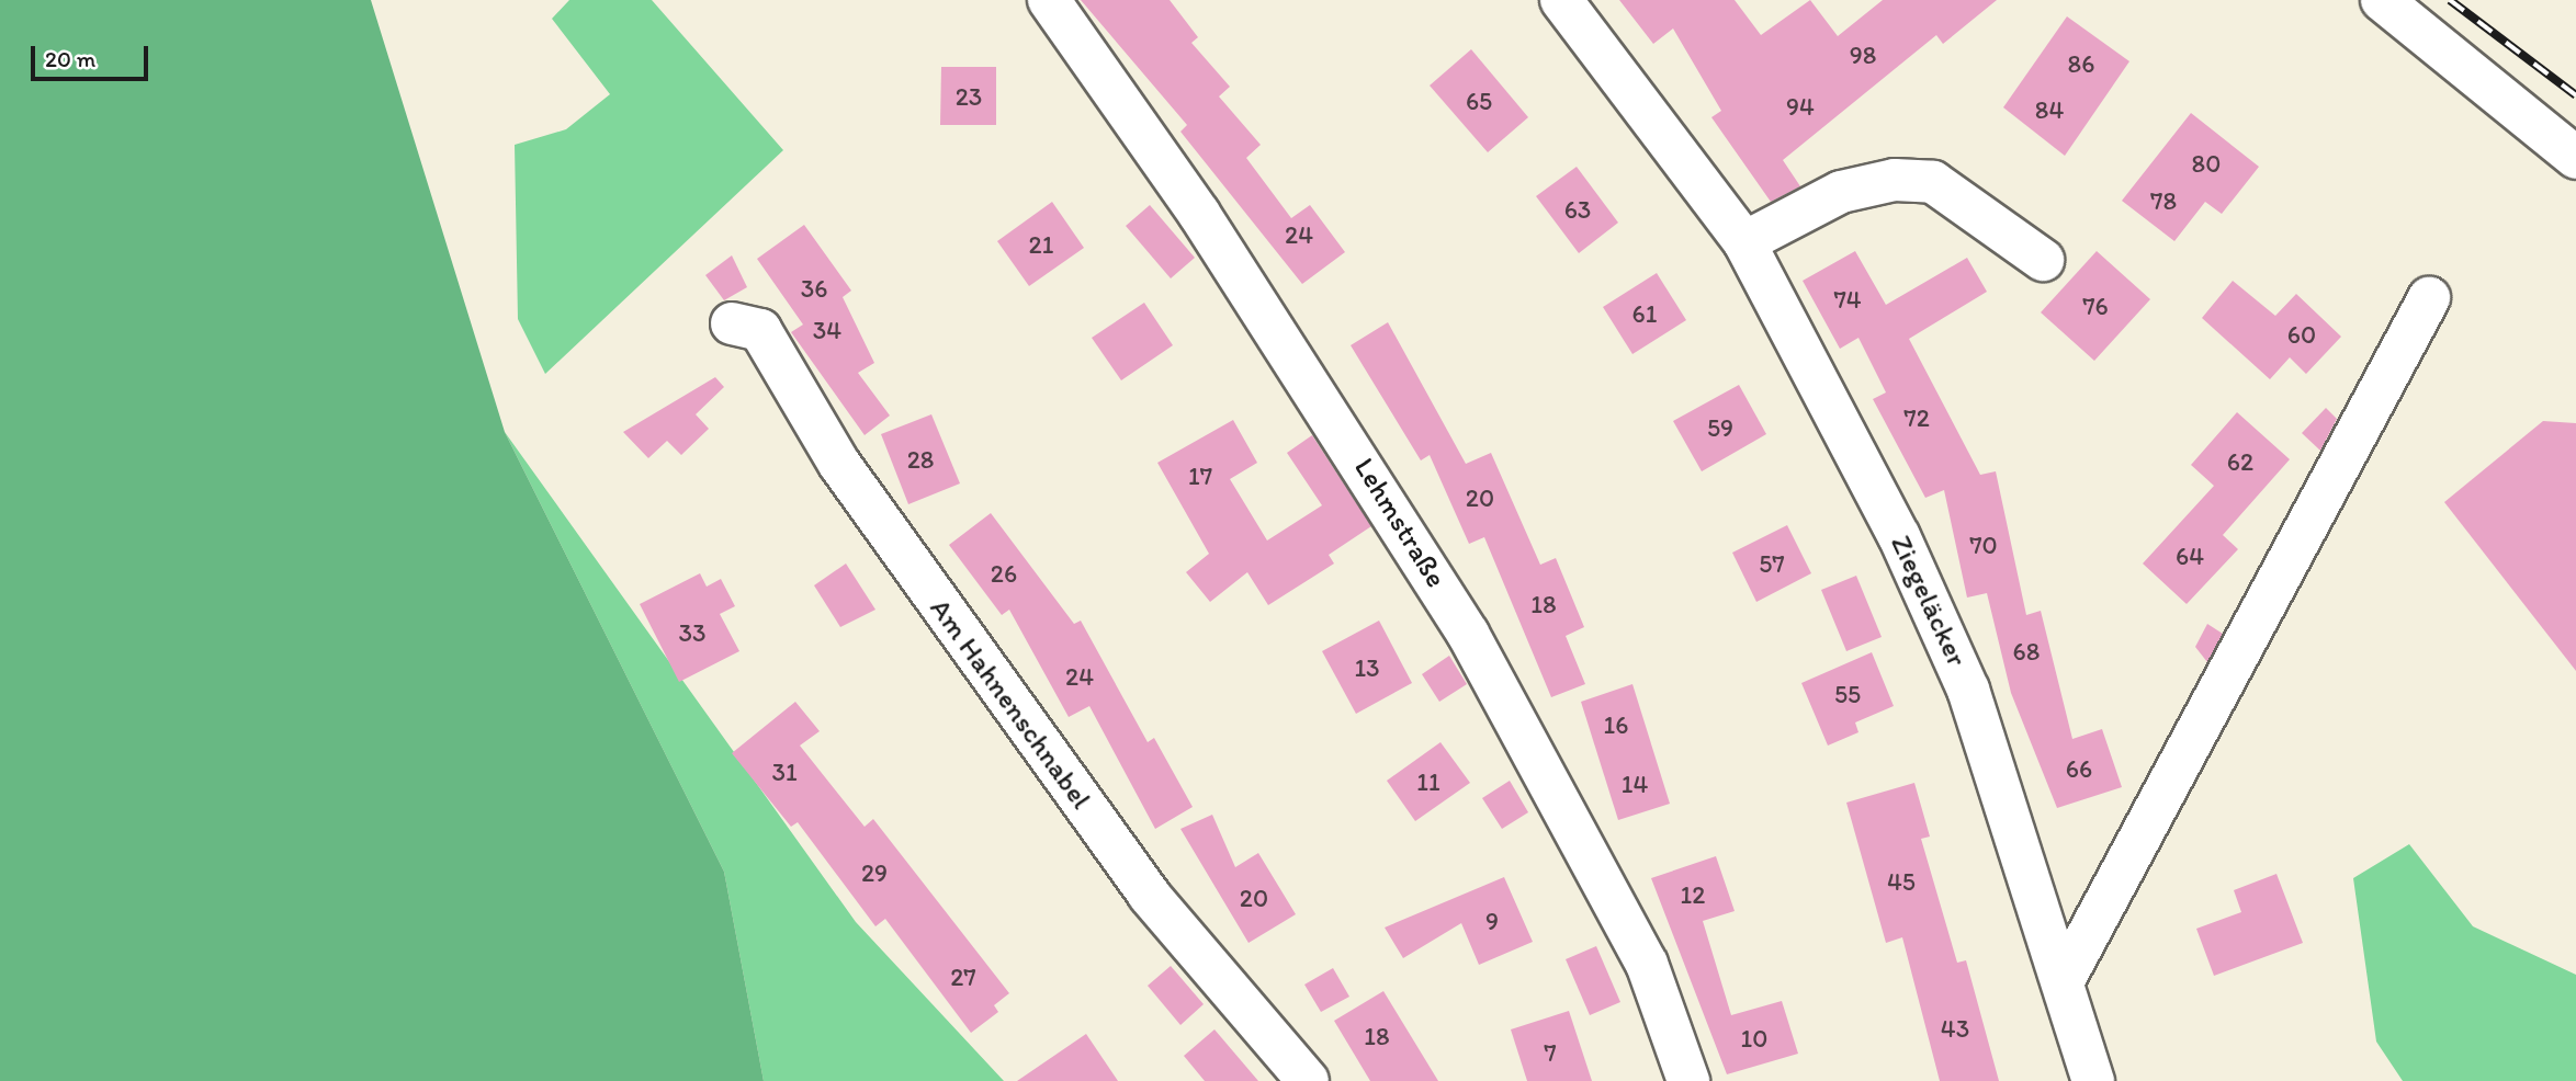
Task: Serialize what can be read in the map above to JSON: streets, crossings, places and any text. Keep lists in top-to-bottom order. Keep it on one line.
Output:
{"streets":{"street":["Lehmstraße","Ziegeläcker","Am Hahnenschnabel"]},"house_numbers":["98","86","23","65","94","84","80","78","63","24","21","36","74","76","61","34","60","72","59","28","62","17","20","70","64","57","26","18","33","68","13","24","55","16","66","31","11","14","29","45","12","20","9","27","43","18","10","7"],"scale_bar":"20 m"}
